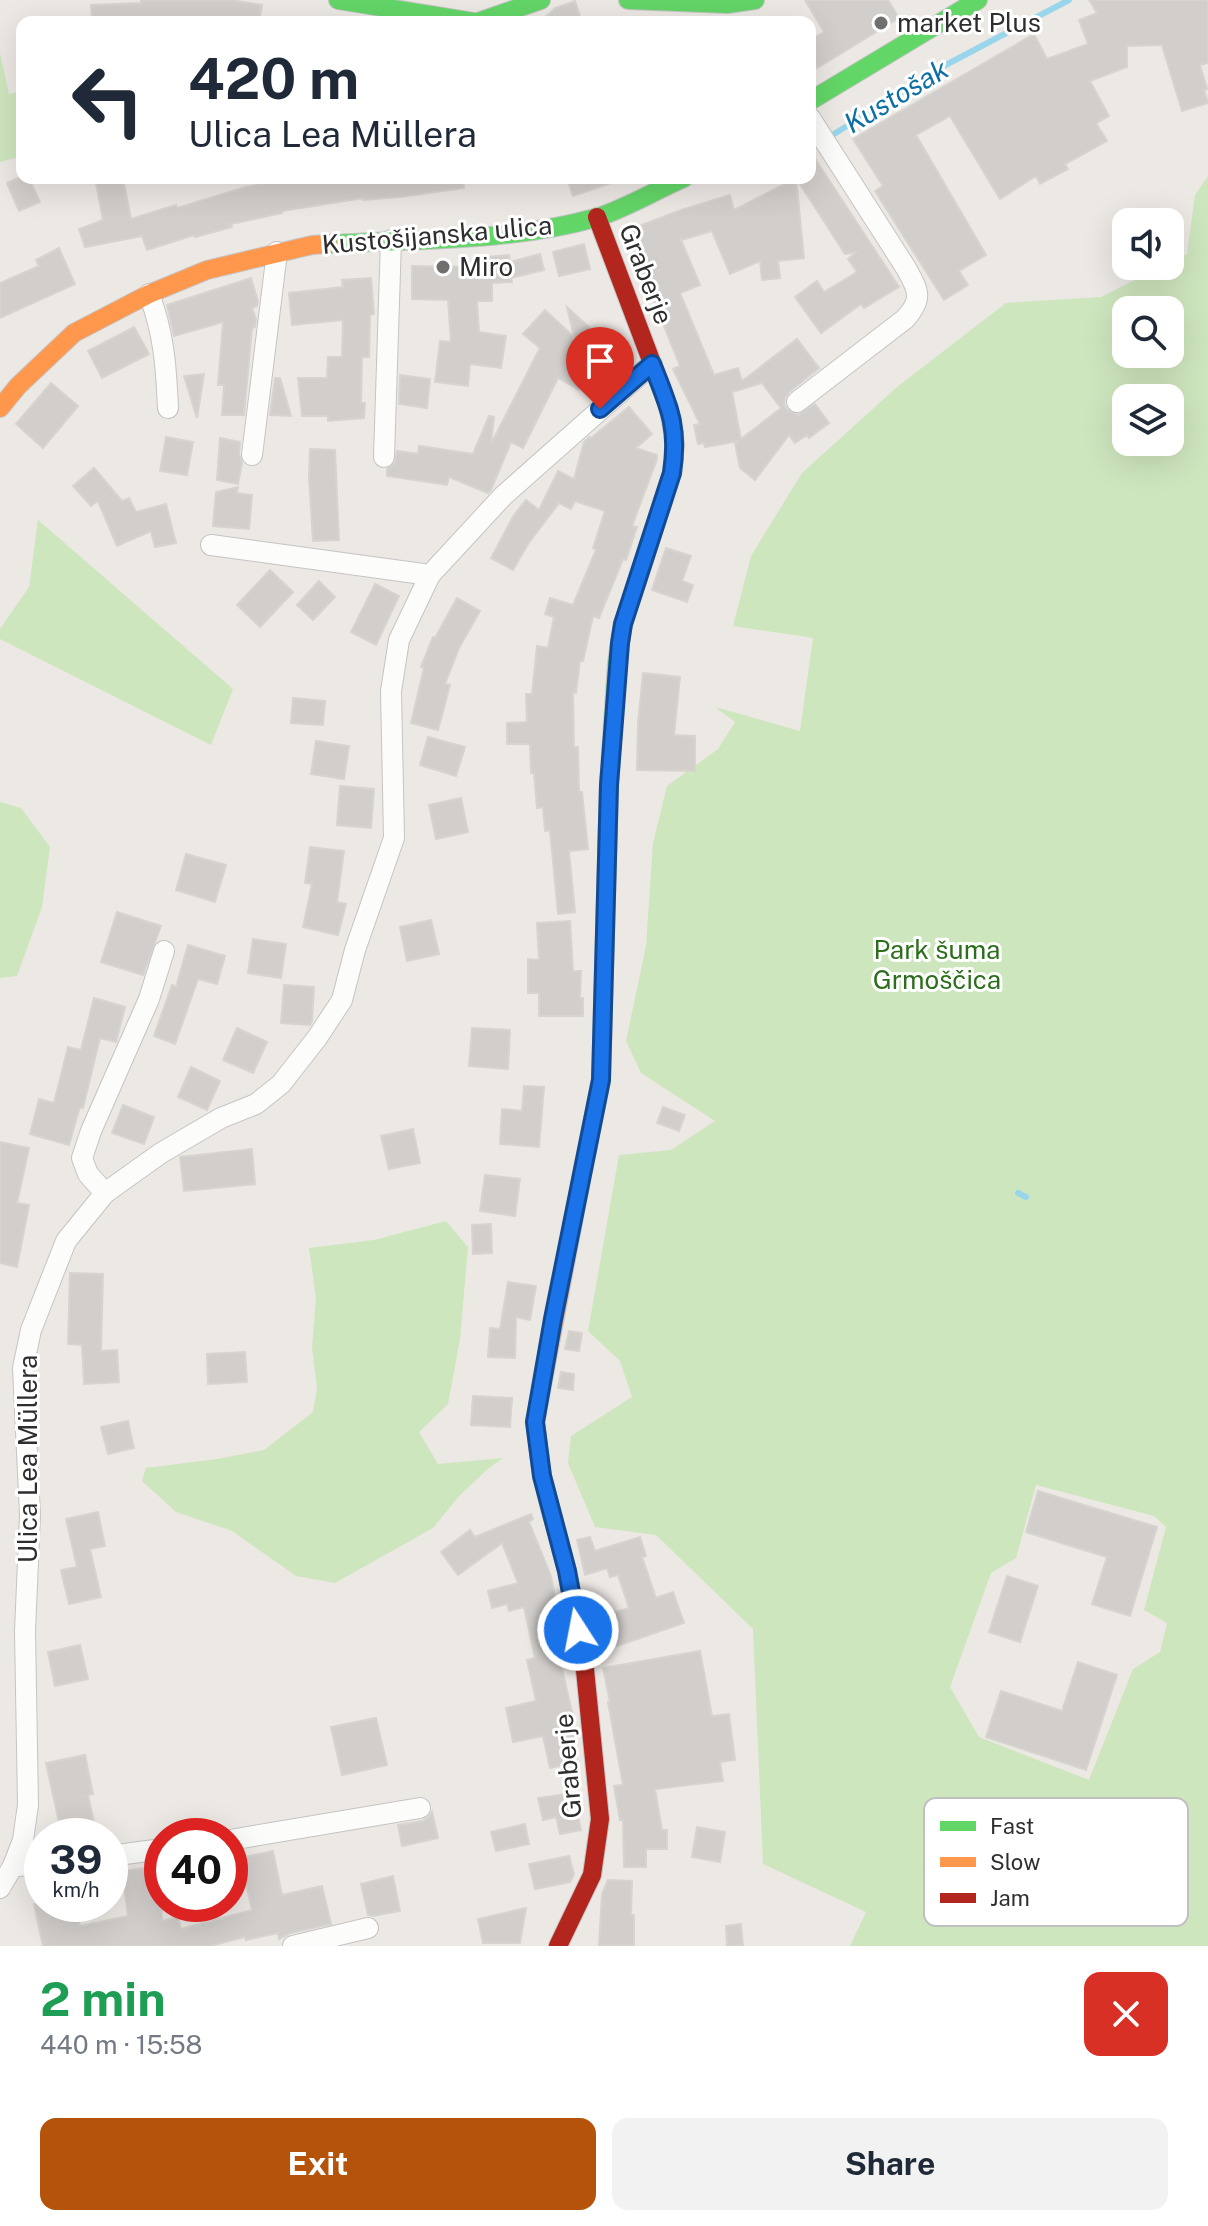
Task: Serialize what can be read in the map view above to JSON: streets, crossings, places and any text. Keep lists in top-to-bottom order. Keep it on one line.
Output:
{"streets":{"street":["Kustošijanska ulica","Graberje","Ulica Lea Müllera"]},"crossings":[["Kustošijanska ulica","Graberje"],["Graberje","Ulica Lea Müllera"]],"water":["Kustošak"],"parks":["Park šuma Grmoščica"],"places":["market Plus","Miro"],"legend":["Fast","Slow","Jam"],"page":{"turn":["420 m","Ulica Lea Müllera"],"speed":"39 km/h","limit":"40","heading":["2 min","440 m · 15:58"],"buttons":["Exit","Share"]}}
